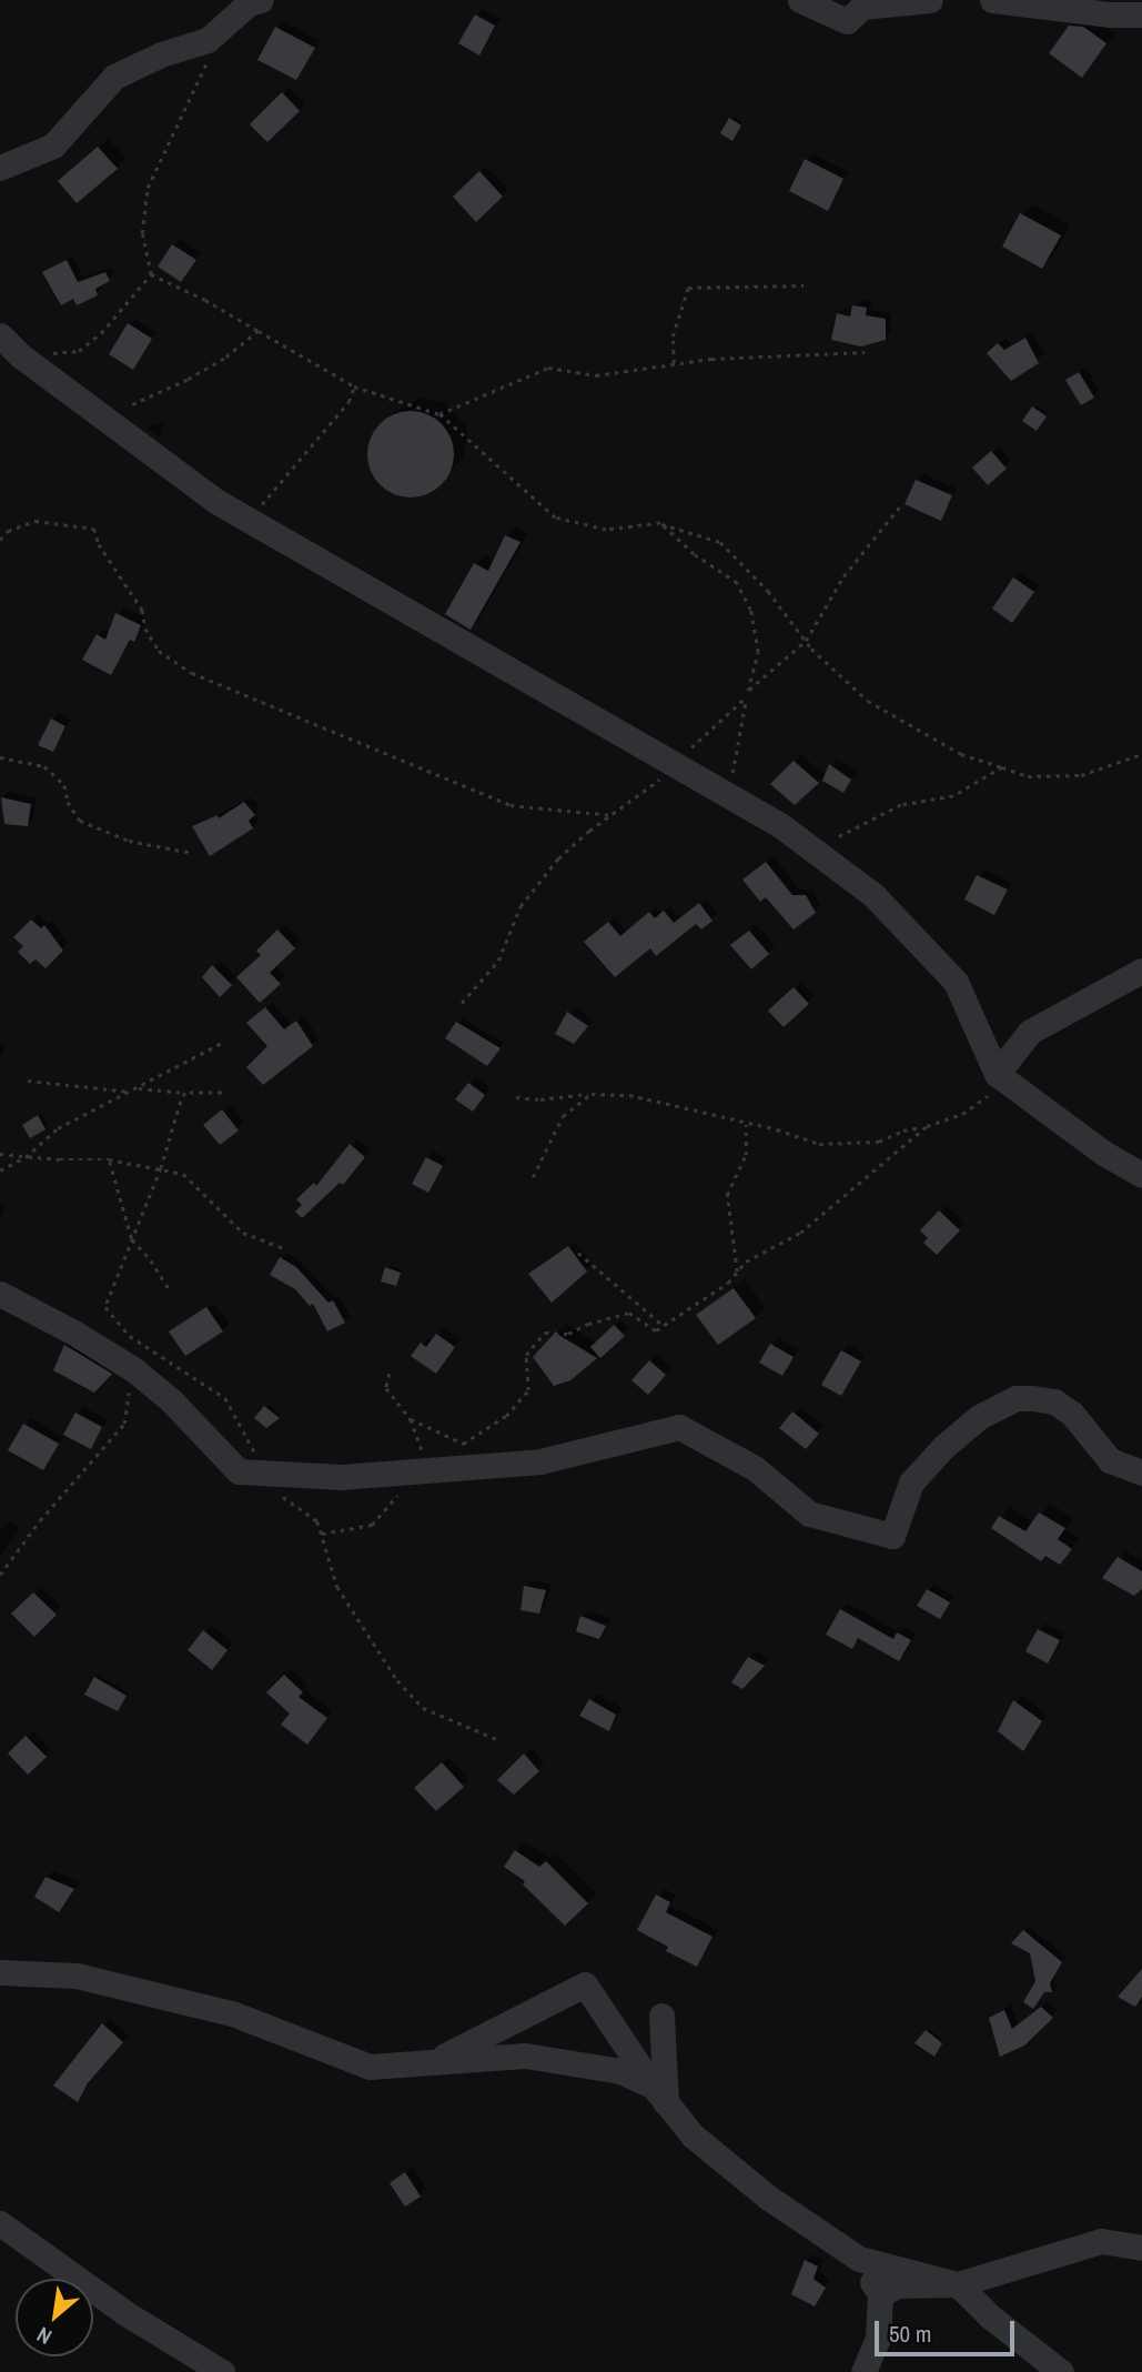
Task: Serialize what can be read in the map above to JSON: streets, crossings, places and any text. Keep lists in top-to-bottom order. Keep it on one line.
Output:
{"scale_bar":"50 m","north":"bottom left"}
